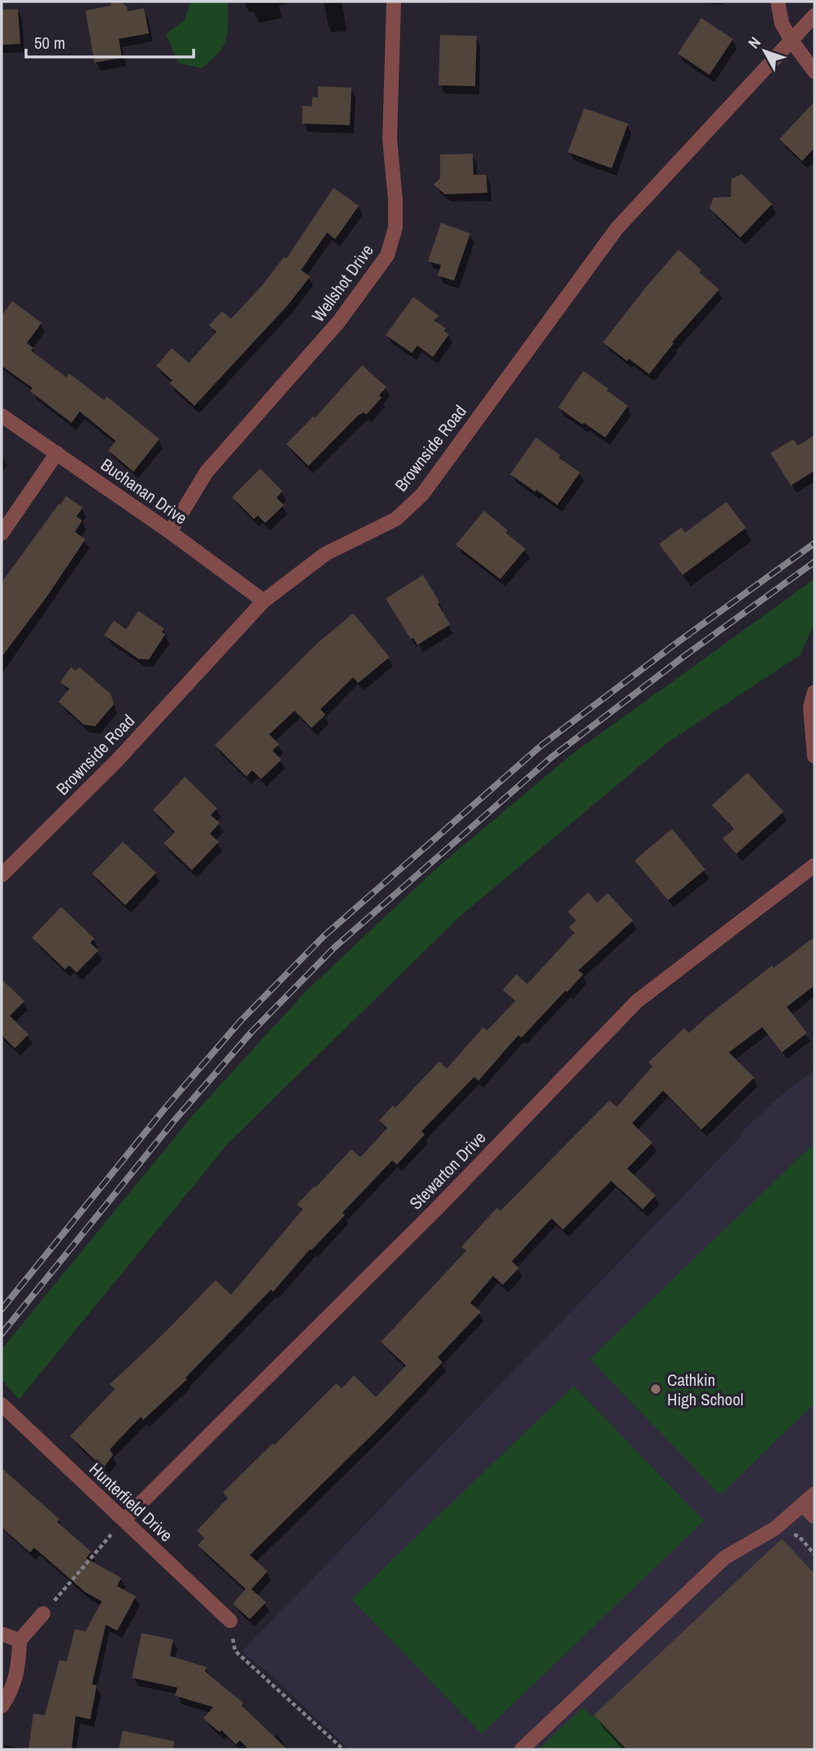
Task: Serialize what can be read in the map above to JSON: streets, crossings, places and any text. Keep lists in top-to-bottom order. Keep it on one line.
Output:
{"streets":{"street":["Wellshot Drive","Brownside Road","Buchanan Drive","Stewarton Drive","Hunterfield Drive"]},"crossings":[["Wellshot Drive","Buchanan Drive"],["Brownside Road","Buchanan Drive"],["Stewarton Drive","Hunterfield Drive"]],"places":["Cathkin High School"],"scale_bar":"50 m","north":"top left"}
